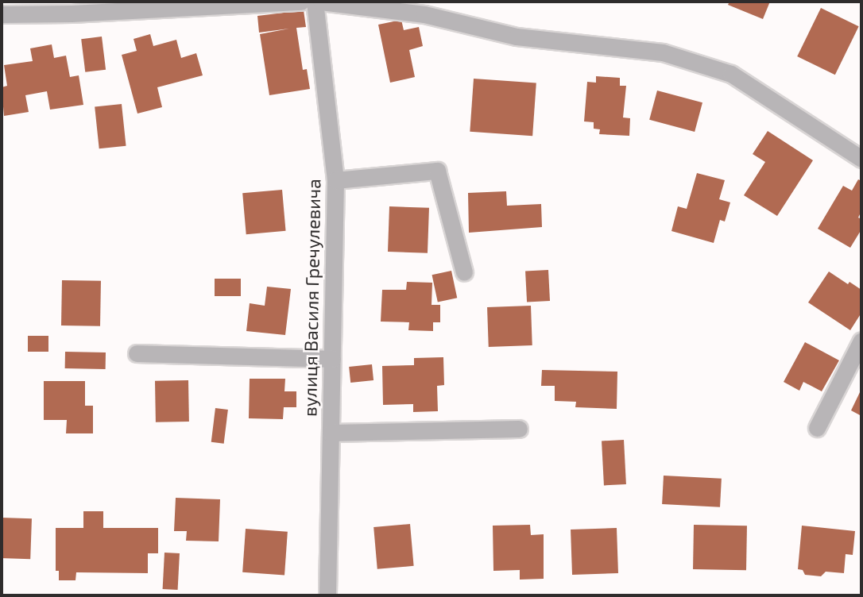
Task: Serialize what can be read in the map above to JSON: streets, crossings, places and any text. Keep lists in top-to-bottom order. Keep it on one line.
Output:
{"streets":{"street":["вулиця Василя Гречулевича"]}}
